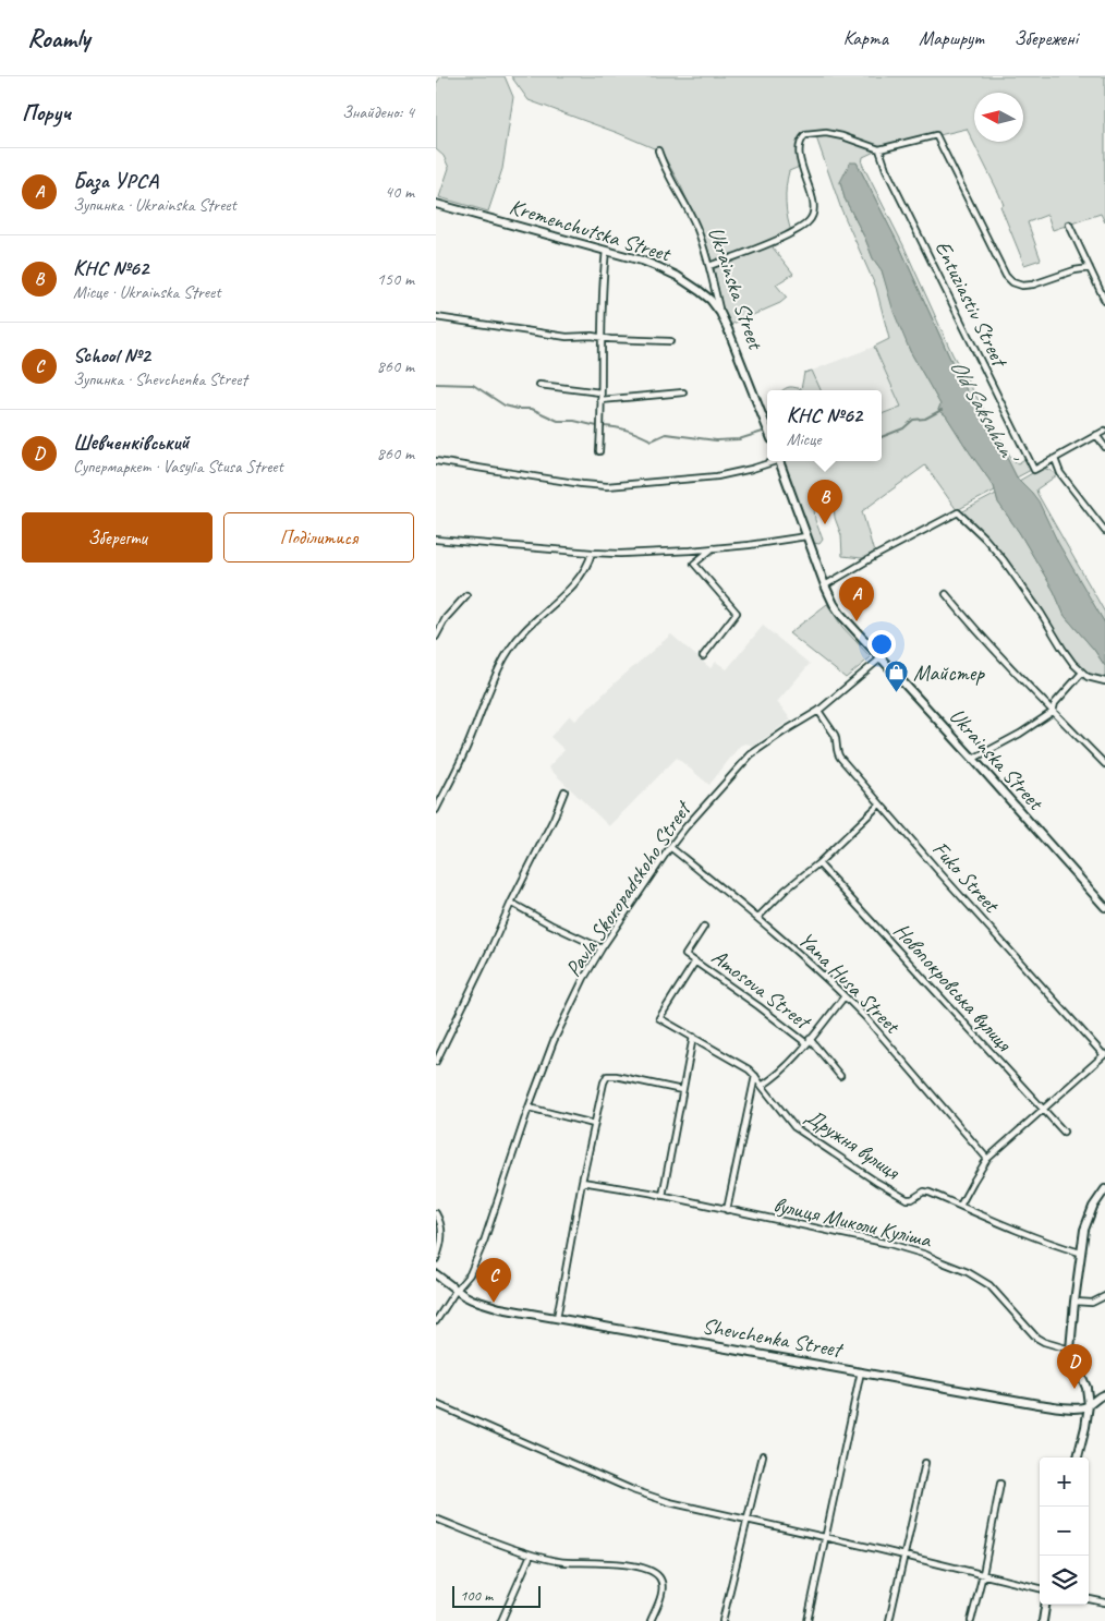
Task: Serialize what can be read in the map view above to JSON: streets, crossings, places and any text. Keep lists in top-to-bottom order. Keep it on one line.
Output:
{"streets":{"street":["Kremenchutska Street","Ukrainska Street","Entuziastiv Street","Fuko Street","Pavla Skoropadskoho Street","Yana Husa Street","Новопокровська вулиця","Amosova Street","Дружня вулиця","вулиця Миколи Куліша","Shevchenka Street"]},"crossings":[["Kremenchutska Street","Ukrainska Street"],["Ukrainska Street","Pavla Skoropadskoho Street"],["Fuko Street","Pavla Skoropadskoho Street"],["Pavla Skoropadskoho Street","Yana Husa Street"],["Pavla Skoropadskoho Street","Shevchenka Street"],["Amosova Street","Дружня вулиця"]],"water":["Old Saksahan'"],"places":{"shop":["Майстер"]},"scale_bar":"100 m","north":"left","page":{"header":"Roamly","nav":["Карта","Маршрут","Збережені"],"heading":["Поруч","Знайдено: 4"],"list":[{"mark":"A","name":"База УРСА","note":"Зупинка · Ukrainska Street","value":"40 m"},{"mark":"B","name":"КНС №62","note":"Місце · Ukrainska Street","value":"150 m"},{"mark":"C","name":"School №2","note":"Зупинка · Shevchenka Street","value":"860 m"},{"mark":"D","name":"Шевченківський","note":"Супермаркет · Vasylia Stusa Street","value":"860 m"}],"popup":["КНС №62","Місце"],"pins":["B","A","C","D"],"buttons":["Зберегти","Поділитися"],"map_buttons":["+","−"],"scale":"100 m"}}
